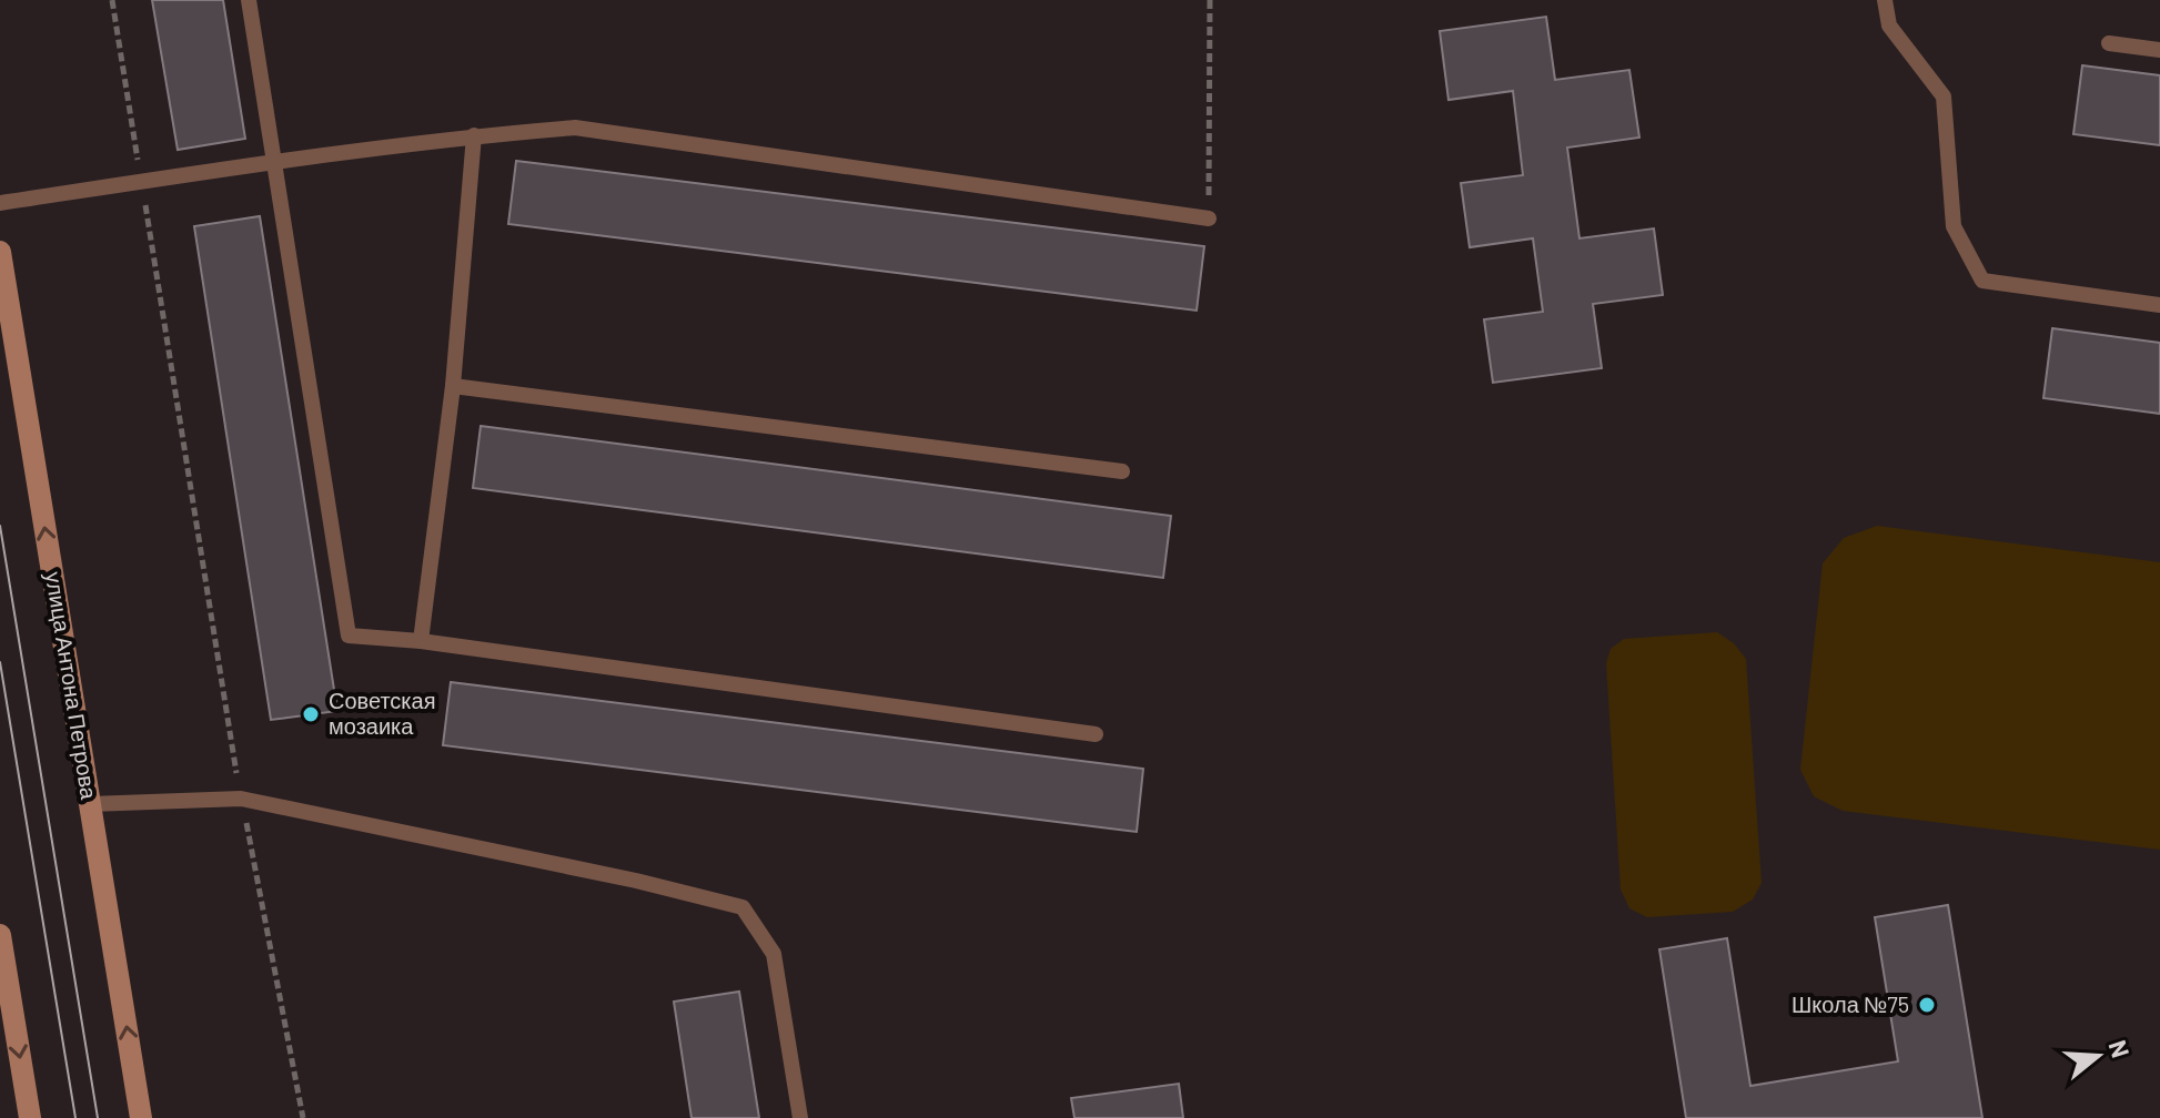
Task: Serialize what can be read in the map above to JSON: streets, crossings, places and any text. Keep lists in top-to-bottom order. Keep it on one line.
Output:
{"streets":{"main road":["улица Антона Петрова"]},"one_way":["улица Антона Петрова"],"places":["Советская мозаика","Школа №75"],"north":"right"}
